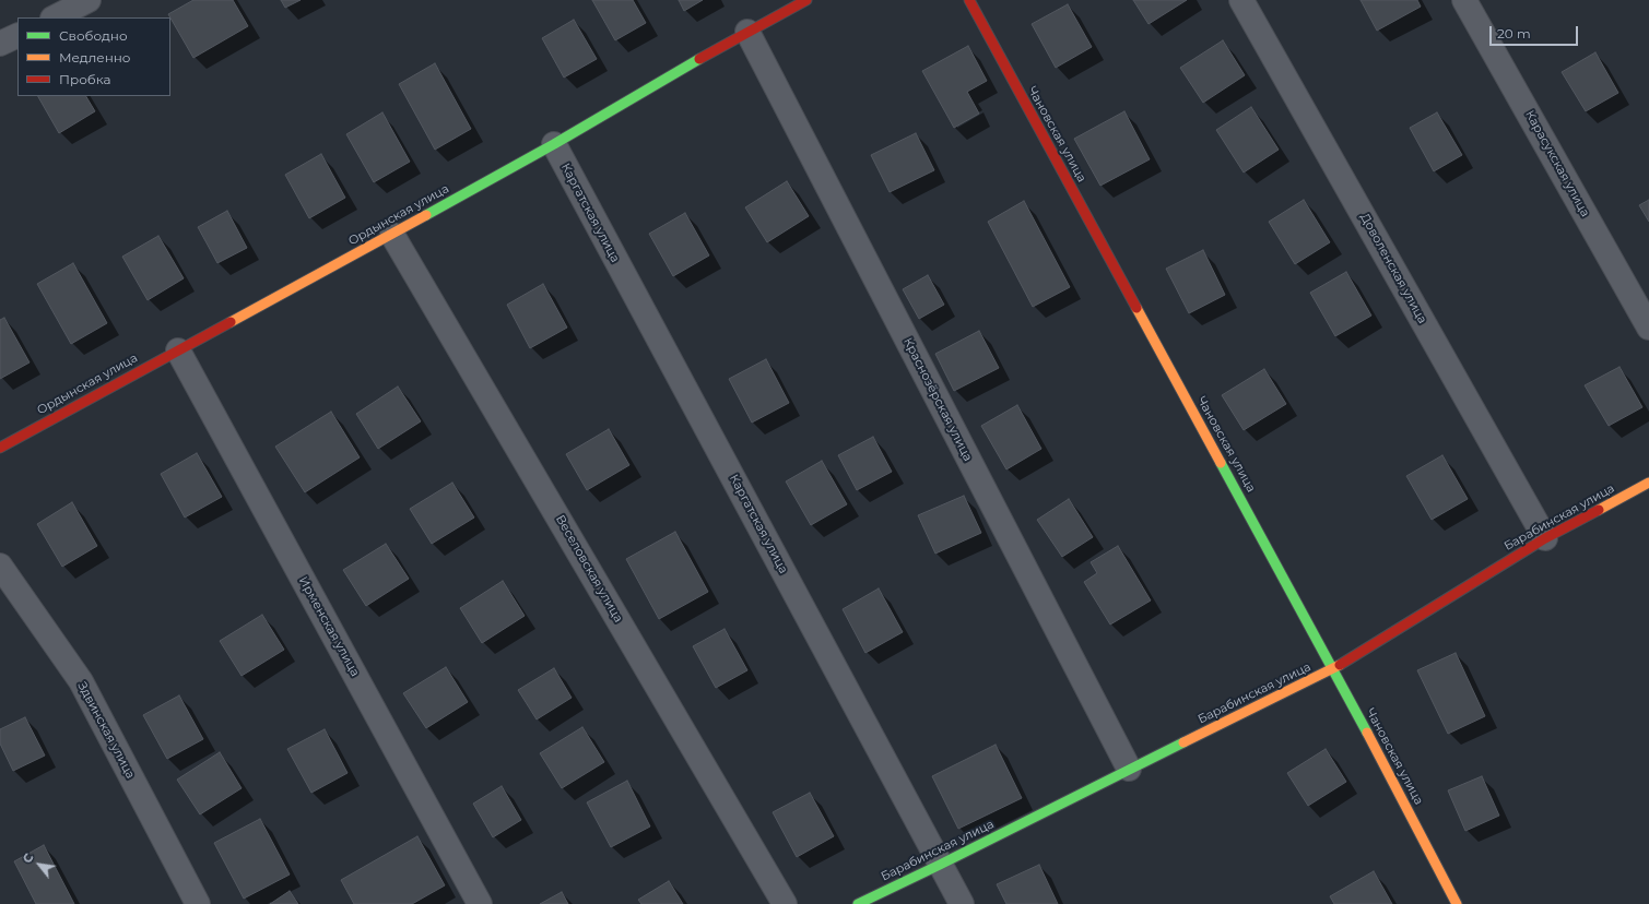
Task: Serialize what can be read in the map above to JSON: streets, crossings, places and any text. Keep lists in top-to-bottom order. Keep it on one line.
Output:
{"streets":{"street":["Чановская улица","Карасукская улица","Каргатская улица","Ордынская улица","Доволенская улица","Краснозёрская улица","Барабинская улица","Веселовская улица","Ирменская улица","Здвинская улица"]},"crossings":[["Чановская улица","Барабинская улица"],["Каргатская улица","Ордынская улица"],["Каргатская улица","Барабинская улица"],["Ордынская улица","Краснозёрская улица"],["Ордынская улица","Веселовская улица"],["Ордынская улица","Ирменская улица"],["Доволенская улица","Барабинская улица"],["Краснозёрская улица","Барабинская улица"]],"legend":["Свободно","Медленно","Пробка"],"scale_bar":"20 m","north":"top left"}
